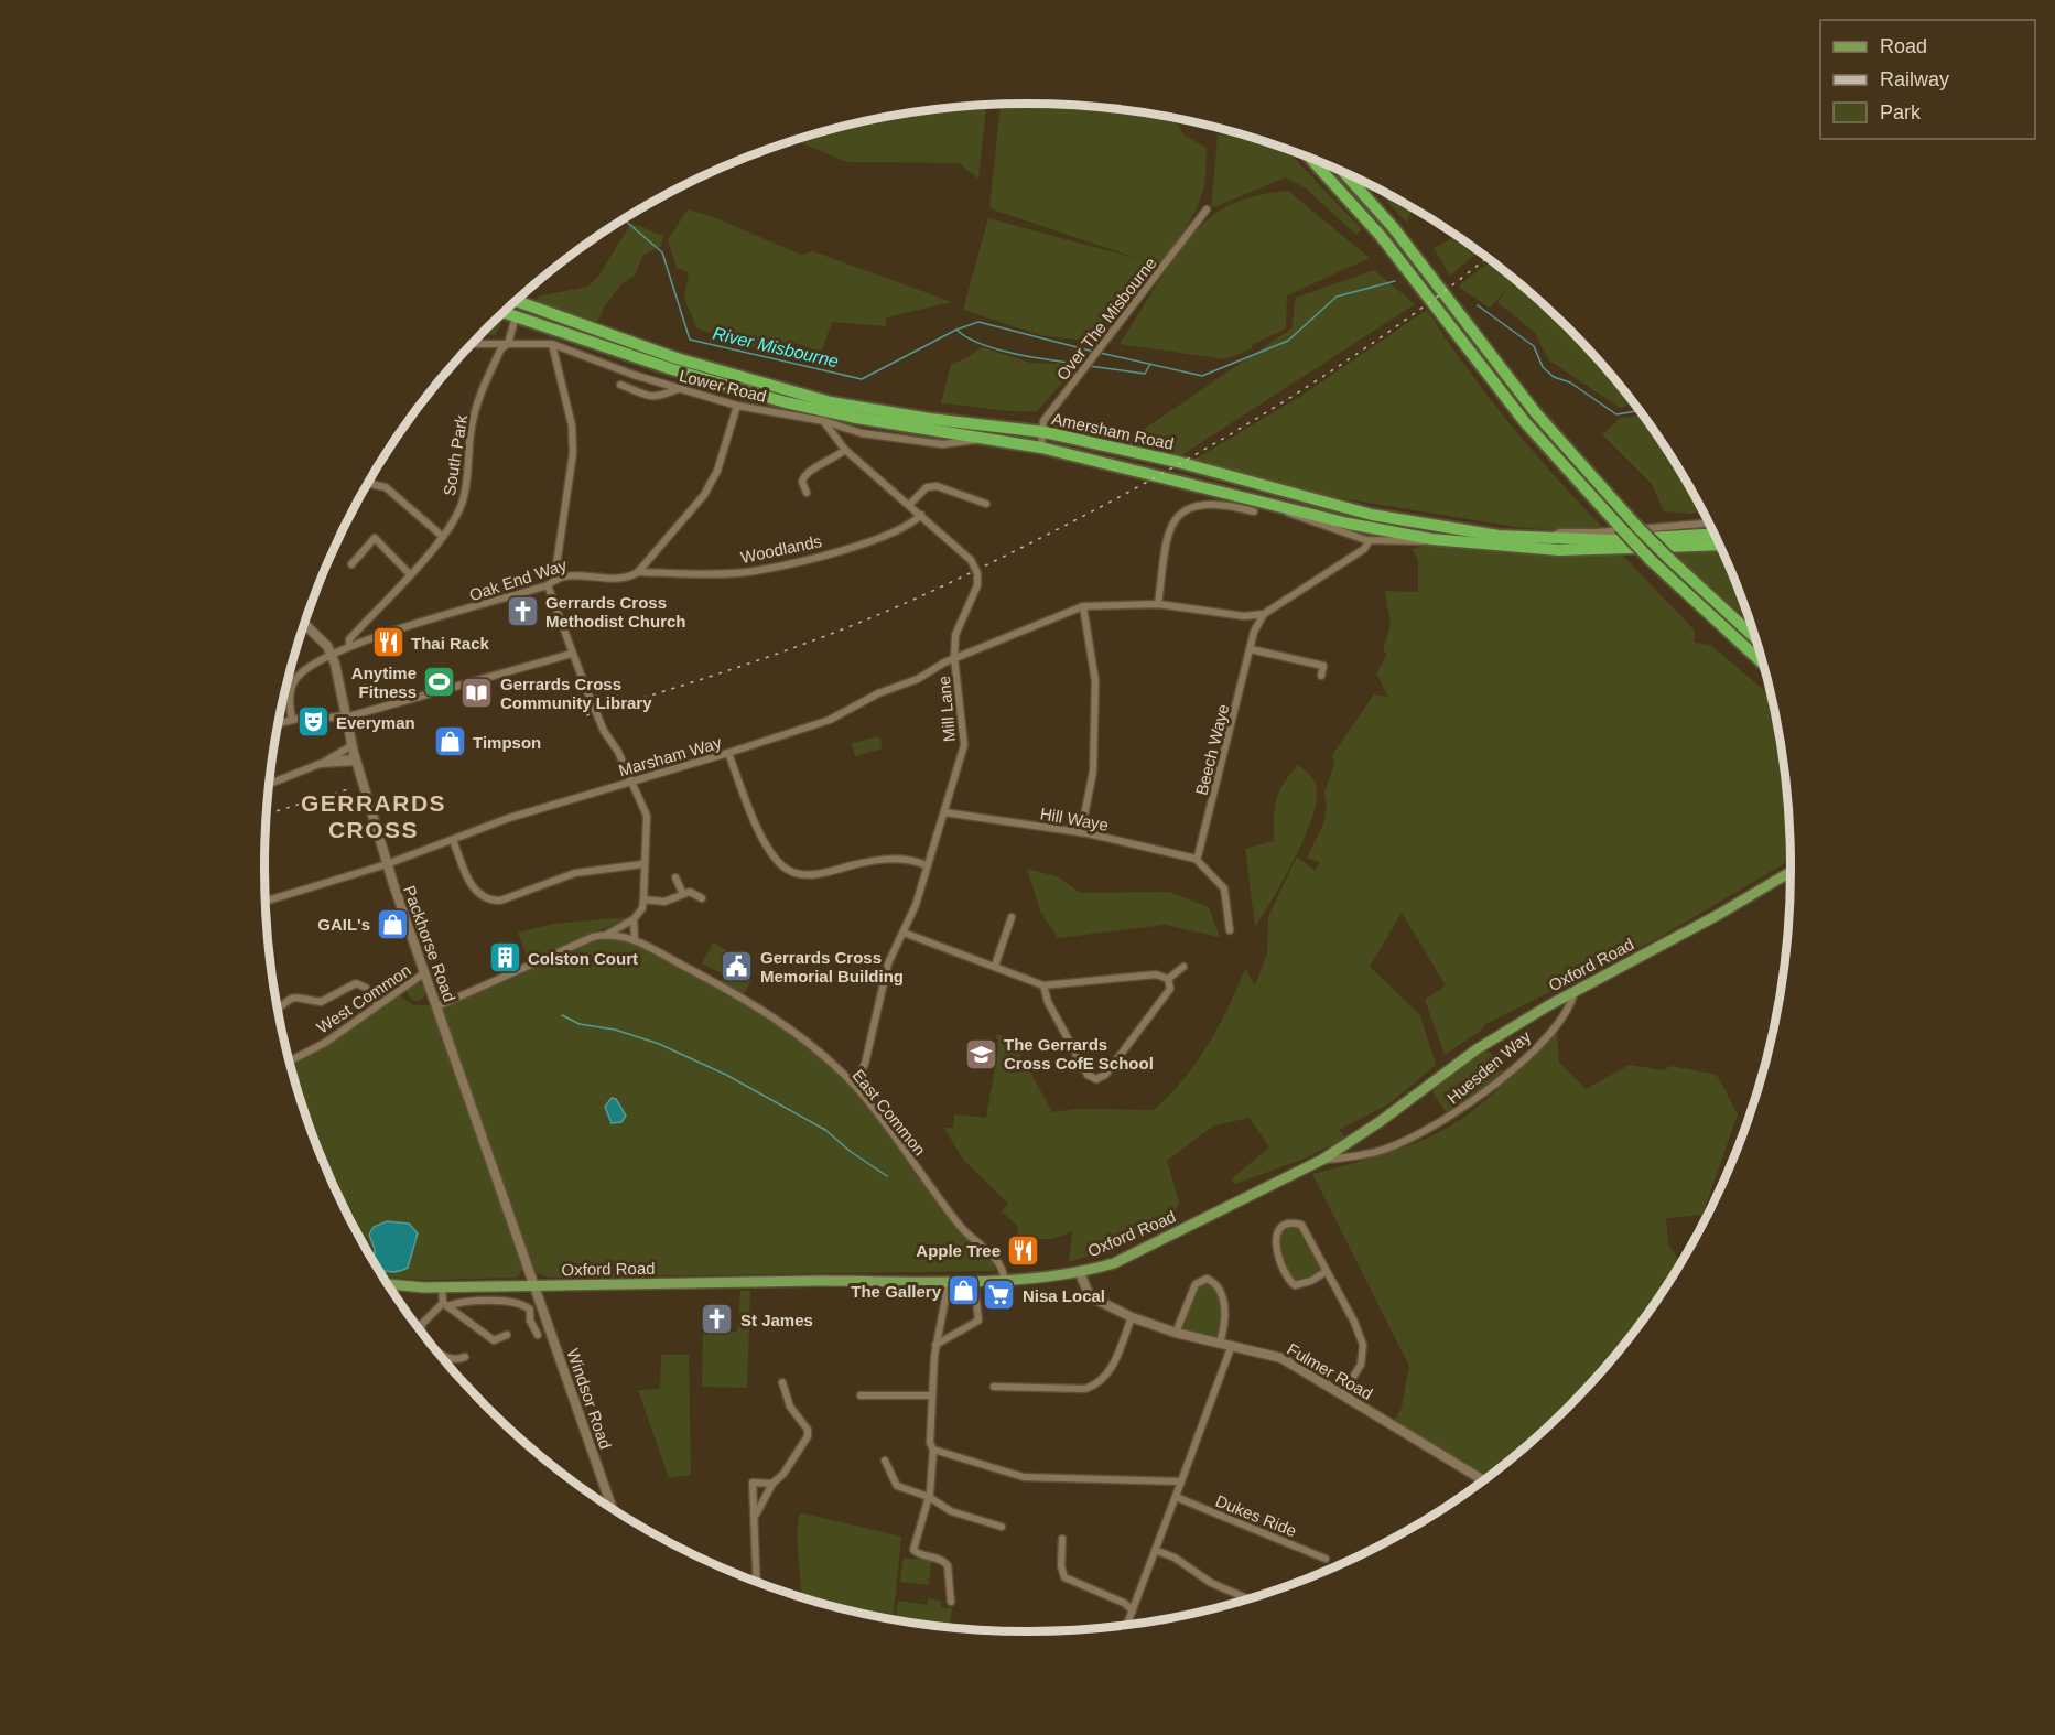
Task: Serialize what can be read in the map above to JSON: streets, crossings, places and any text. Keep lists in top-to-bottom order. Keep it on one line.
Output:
{"streets":{"highway":["Amersham Road"],"main road":["Packhorse Road","Oxford Road","Fulmer Road","Windsor Road"],"street":["Over The Misbourne","Lower Road","South Park","Woodlands","Oak End Way","Mill Lane","Beech Waye","Marsham Way","Hill Waye","West Common","Huesden Way","East Common","Dukes Ride"]},"crossings":[["Over The Misbourne","Amersham Road"],["Lower Road","South Park"],["Lower Road","Mill Lane"],["South Park","Oak End Way"],["Woodlands","Oak End Way"],["Woodlands","Mill Lane"],["Oak End Way","Packhorse Road"],["Mill Lane","Marsham Way"],["Mill Lane","Hill Waye"],["Mill Lane","East Common"],["Beech Waye","Hill Waye"],["Marsham Way","Packhorse Road"],["Packhorse Road","Oxford Road"],["Packhorse Road","West Common"],["Packhorse Road","Windsor Road"],["Oxford Road","Huesden Way"],["Oxford Road","East Common"],["Oxford Road","Fulmer Road"],["Oxford Road","Windsor Road"]],"districts":["GERRARDS CROSS"],"water":["River Misbourne"],"places":{"church":["Gerrards Cross Methodist Church","St James"],"restaurant":["Thai Rack","Apple Tree"],"sports":["Anytime Fitness"],"library":["Gerrards Cross Community Library"],"theatre":["Everyman"],"shop":["Timpson","GAIL's","The Gallery"],"building":["Colston Court"],"public building":["Gerrards Cross Memorial Building"],"school or university":["The Gerrards Cross CofE School"],"supermarket":["Nisa Local"]},"legend":["Road","Railway","Park"]}
